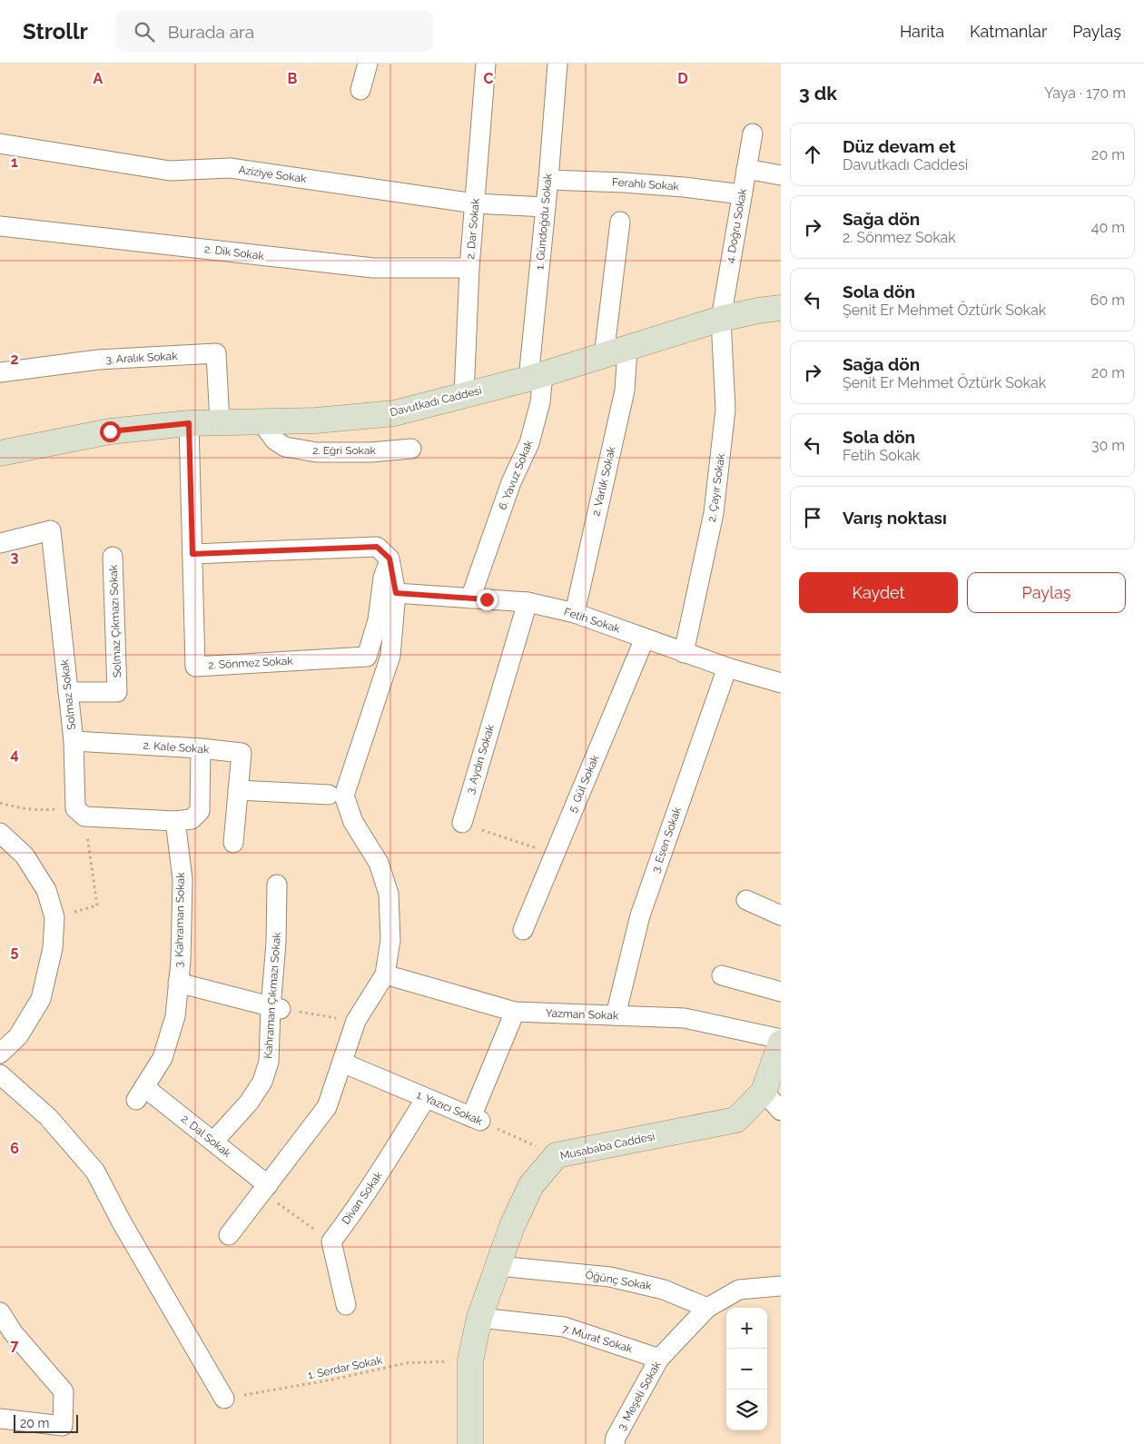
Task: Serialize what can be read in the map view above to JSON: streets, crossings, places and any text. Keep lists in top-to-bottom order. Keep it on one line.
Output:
{"streets":{"main road":["Davutkadı Caddesi","Musababa Caddesi"],"street":["Aziziye Sokak","Ferahlı Sokak","1. Gündoğdu Sokak","4. Doğru Sokak","2. Dar Sokak","2. Dik Sokak","3. Aralık Sokak","2. Eğri Sokak","6. Yavuz Sokak","2. Varlık Sokak","2. Çayır Sokak","Fetih Sokak","Solmaz Çıkmazı Sokak","2. Sönmez Sokak","Solmaz Sokak","2. Kale Sokak","3. Aydın Sokak","5. Gül Sokak","3. Esen Sokak","3. Kahraman Sokak","Kahraman Çıkmazı Sokak","Yazman Sokak","1. Yazıcı Sokak","2. Dal Sokak","Divan Sokak","Öğünç Sokak","7. Murat Sokak","3. Meşeli Sokak"],"path":["1. Serdar Sokak"]},"crossings":[["Aziziye Sokak","1. Gündoğdu Sokak"],["Aziziye Sokak","2. Dar Sokak"],["Ferahlı Sokak","1. Gündoğdu Sokak"],["Ferahlı Sokak","4. Doğru Sokak"],["1. Gündoğdu Sokak","Davutkadı Caddesi"],["1. Gündoğdu Sokak","6. Yavuz Sokak"],["4. Doğru Sokak","Davutkadı Caddesi"],["4. Doğru Sokak","2. Çayır Sokak"],["2. Dar Sokak","2. Dik Sokak"],["2. Dar Sokak","Davutkadı Caddesi"],["3. Aralık Sokak","Davutkadı Caddesi"],["Davutkadı Caddesi","2. Eğri Sokak"],["Davutkadı Caddesi","6. Yavuz Sokak"],["Davutkadı Caddesi","2. Varlık Sokak"],["Davutkadı Caddesi","2. Çayır Sokak"],["Davutkadı Caddesi","2. Sönmez Sokak"],["6. Yavuz Sokak","Fetih Sokak"],["2. Varlık Sokak","Fetih Sokak"],["2. Çayır Sokak","Fetih Sokak"],["Fetih Sokak","3. Aydın Sokak"],["Fetih Sokak","5. Gül Sokak"],["Fetih Sokak","3. Esen Sokak"],["Solmaz Çıkmazı Sokak","Solmaz Sokak"],["Solmaz Sokak","2. Kale Sokak"],["3. Esen Sokak","Yazman Sokak"],["3. Kahraman Sokak","2. Dal Sokak"],["Kahraman Çıkmazı Sokak","2. Dal Sokak"],["Yazman Sokak","Musababa Caddesi"],["1. Yazıcı Sokak","Musababa Caddesi"],["1. Yazıcı Sokak","Divan Sokak"],["Musababa Caddesi","Öğünç Sokak"],["Musababa Caddesi","7. Murat Sokak"],["Musababa Caddesi","1. Serdar Sokak"],["Öğünç Sokak","3. Meşeli Sokak"],["7. Murat Sokak","3. Meşeli Sokak"]],"scale_bar":"20 m","page":{"header":"Strollr","search":"Burada ara","nav":["Harita","Katmanlar","Paylaş"],"heading":["3 dk","Yaya · 170 m"],"list":[["Düz devam et","Davutkadı Caddesi","20 m"],["Sağa dön","2. Sönmez Sokak","40 m"],["Sola dön","Şenit Er Mehmet Öztürk Sokak","60 m"],["Sağa dön","Şenit Er Mehmet Öztürk Sokak","20 m"],["Sola dön","Fetih Sokak","30 m"],"Varış noktası"],"buttons":["Kaydet","Paylaş"],"map_buttons":["+","−"],"scale":"20 m"},"grid":{"columns":["A","B","C","D"],"rows":["1","2","3","4","5","6","7"]}}
